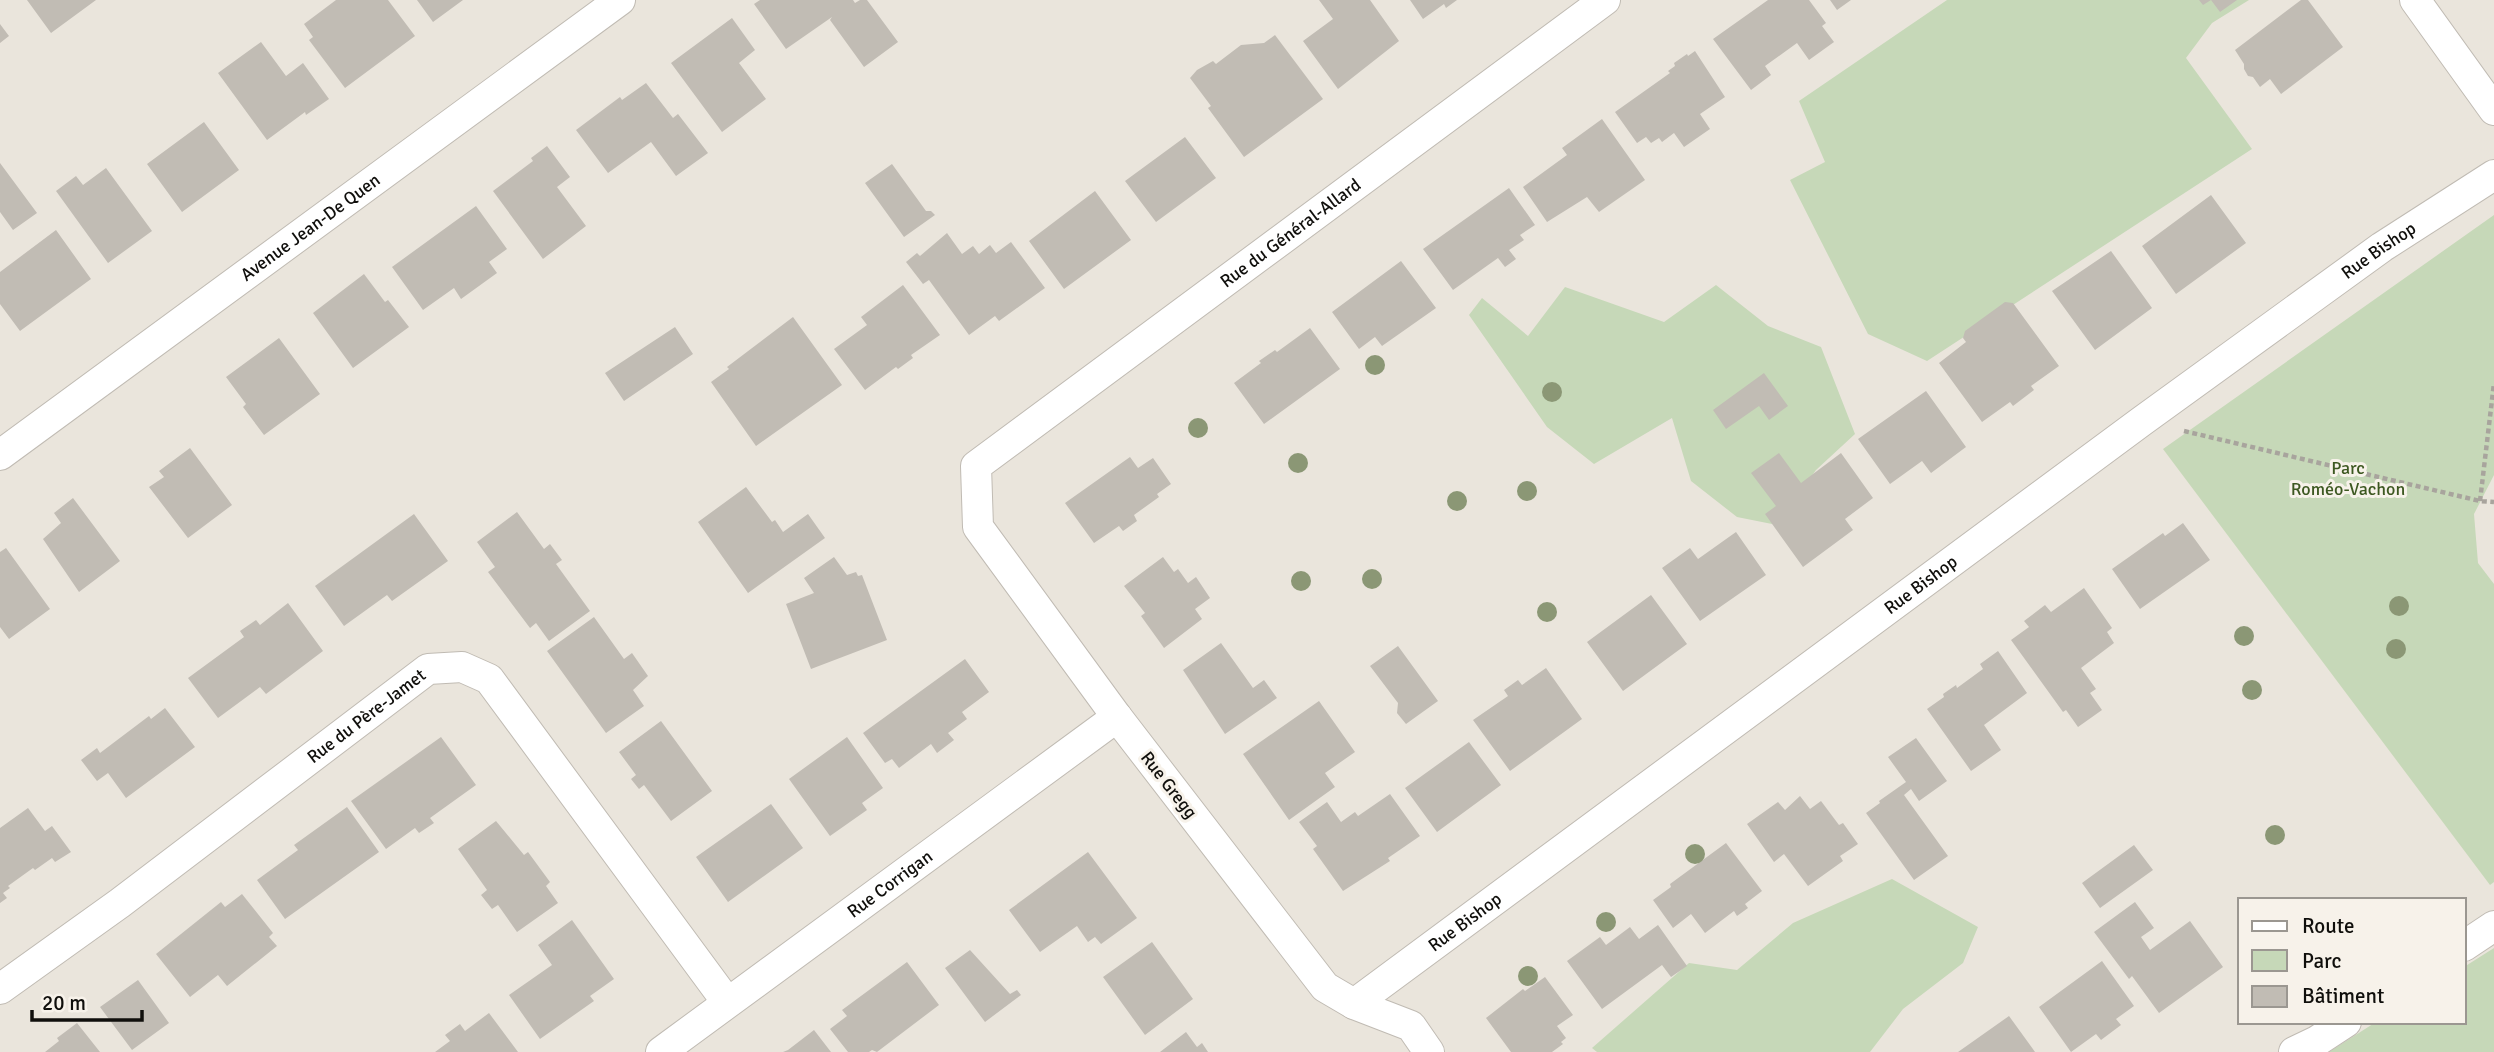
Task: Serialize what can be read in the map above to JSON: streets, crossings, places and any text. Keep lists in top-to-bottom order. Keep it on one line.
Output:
{"streets":{"street":["Avenue Jean-De Quen","Rue du Général-Allard","Rue Bishop","Rue du Père-Jamet","Rue Gregg","Rue Corrigan"]},"crossings":[["Rue du Général-Allard","Rue Gregg"],["Rue Bishop","Rue Gregg"],["Rue du Père-Jamet","Rue Corrigan"],["Rue Gregg","Rue Corrigan"]],"parks":["Parc Roméo-Vachon"],"legend":["Route","Parc","Bâtiment"],"scale_bar":"20 m"}
